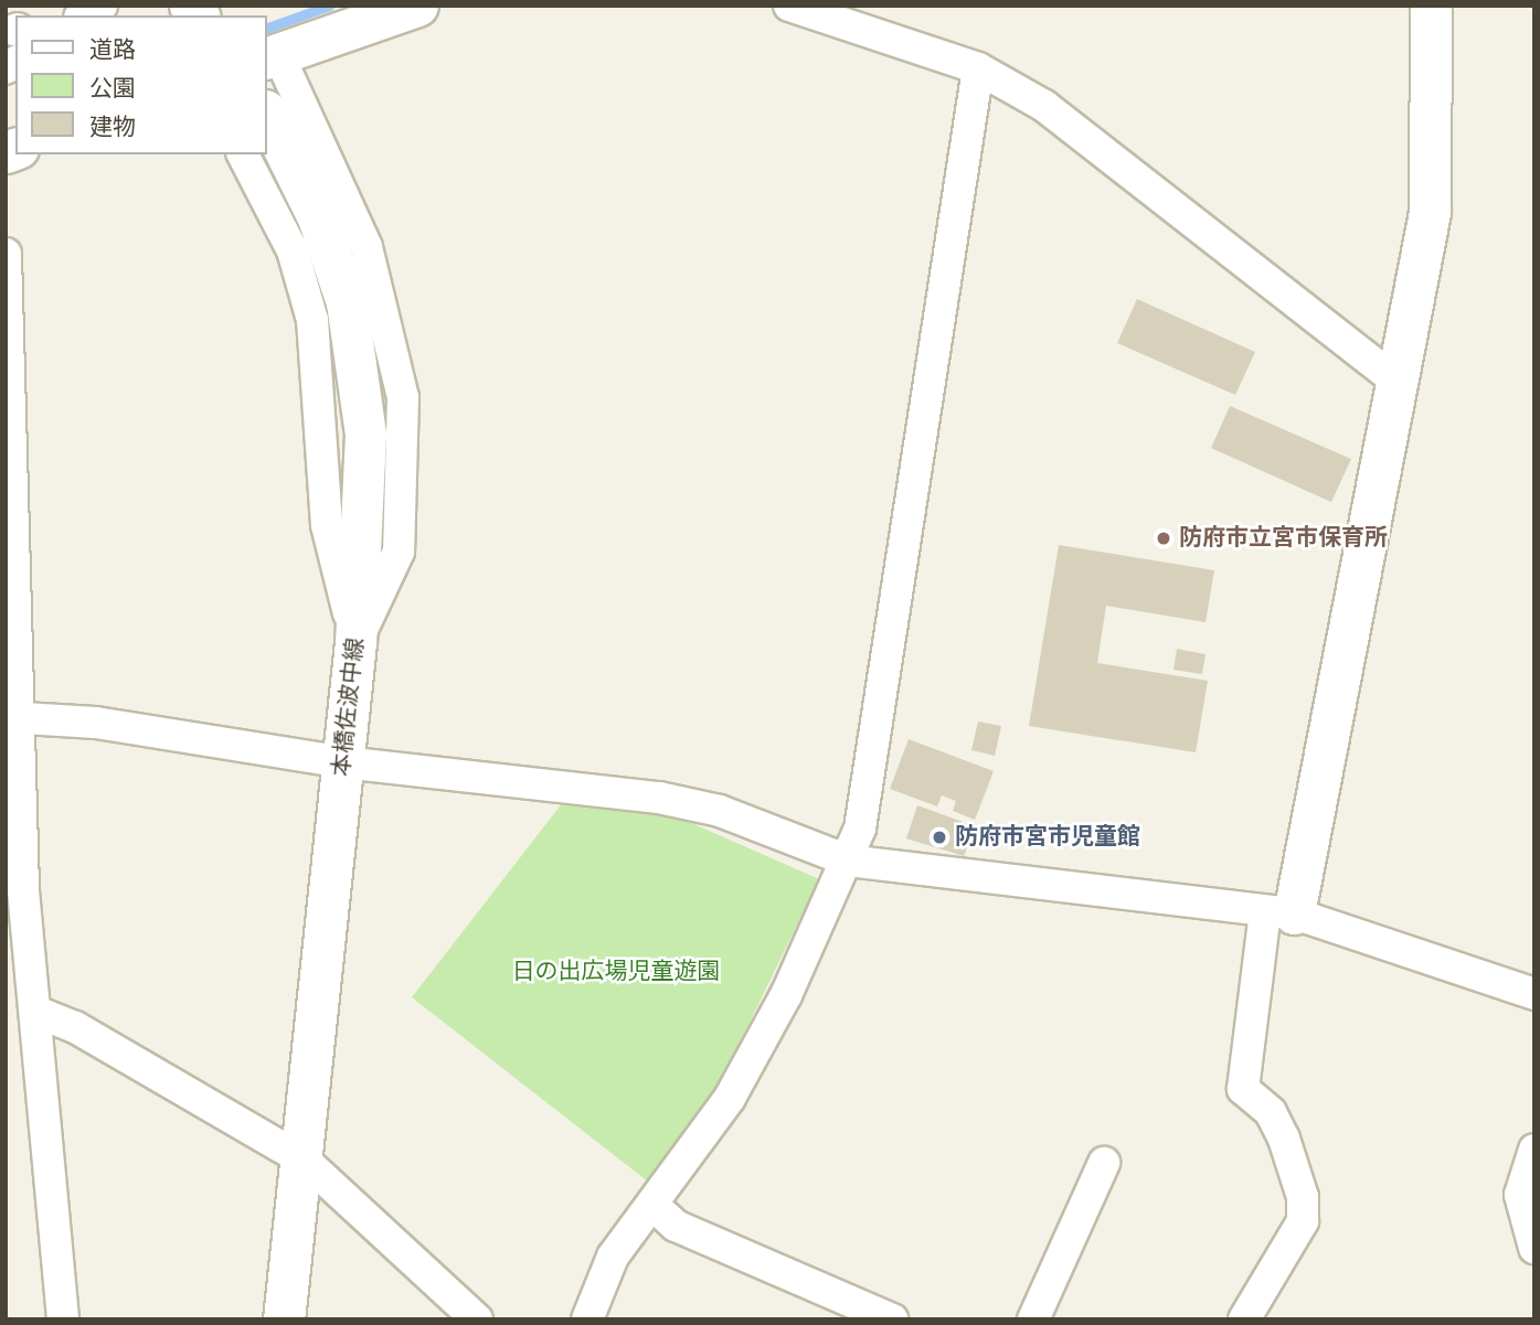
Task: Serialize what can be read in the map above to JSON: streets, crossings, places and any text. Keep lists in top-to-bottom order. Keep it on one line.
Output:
{"streets":{"street":["本橋佐波中線"]},"parks":["日の出広場児童遊園"],"places":["防府市立宮市保育所","防府市宮市児童館"],"legend":["道路","公園","建物"]}
